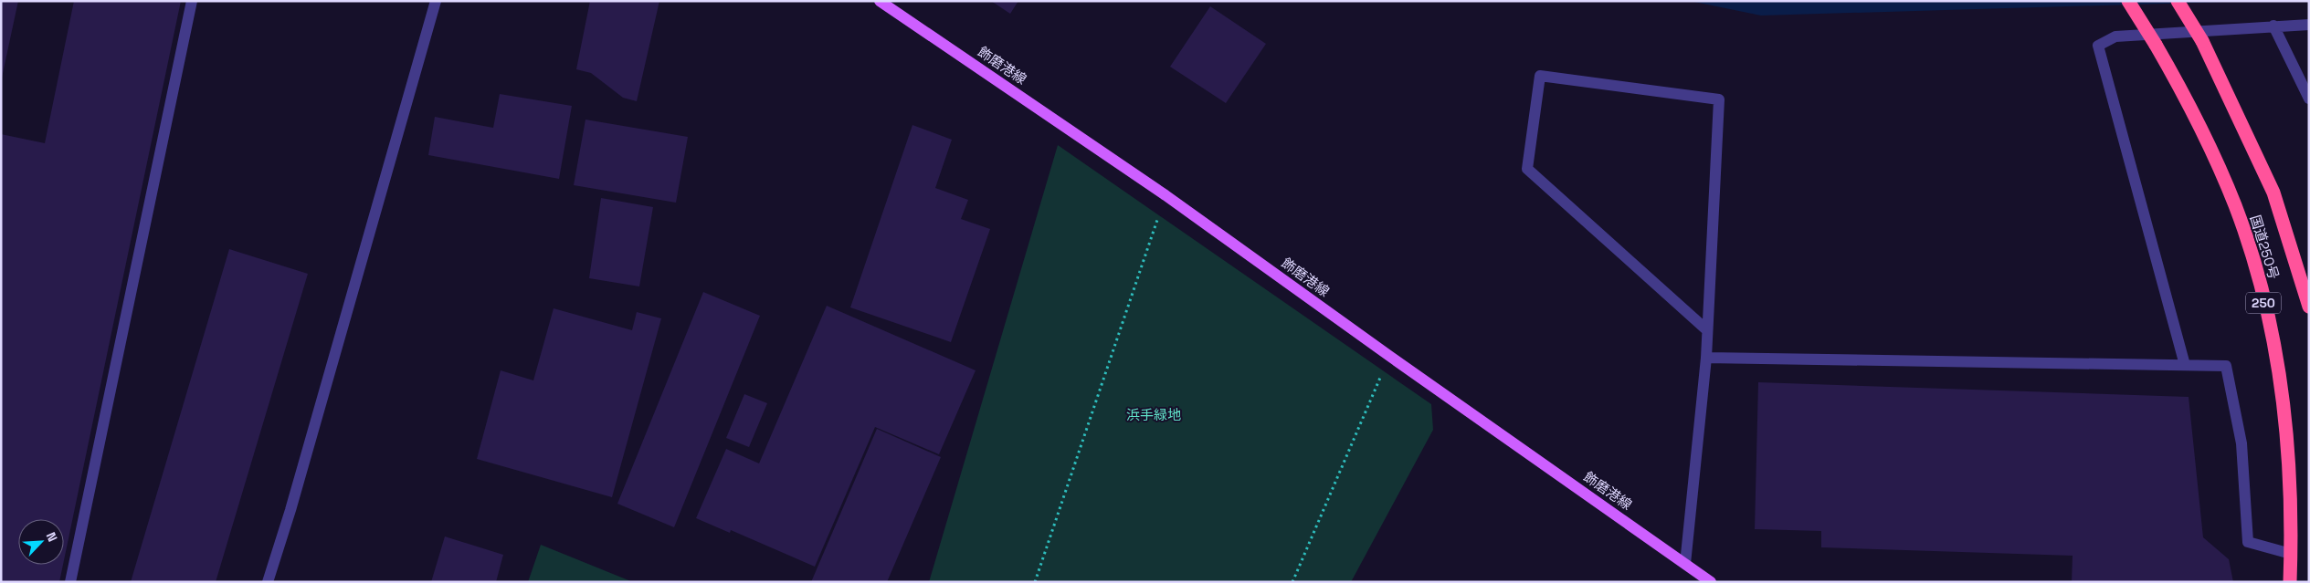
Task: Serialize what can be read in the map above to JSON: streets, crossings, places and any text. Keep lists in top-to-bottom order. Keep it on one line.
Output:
{"streets":{"highway":["国道250号","250"],"main road":["飾磨港線"]},"parks":["浜手緑地"],"north":"top right"}
